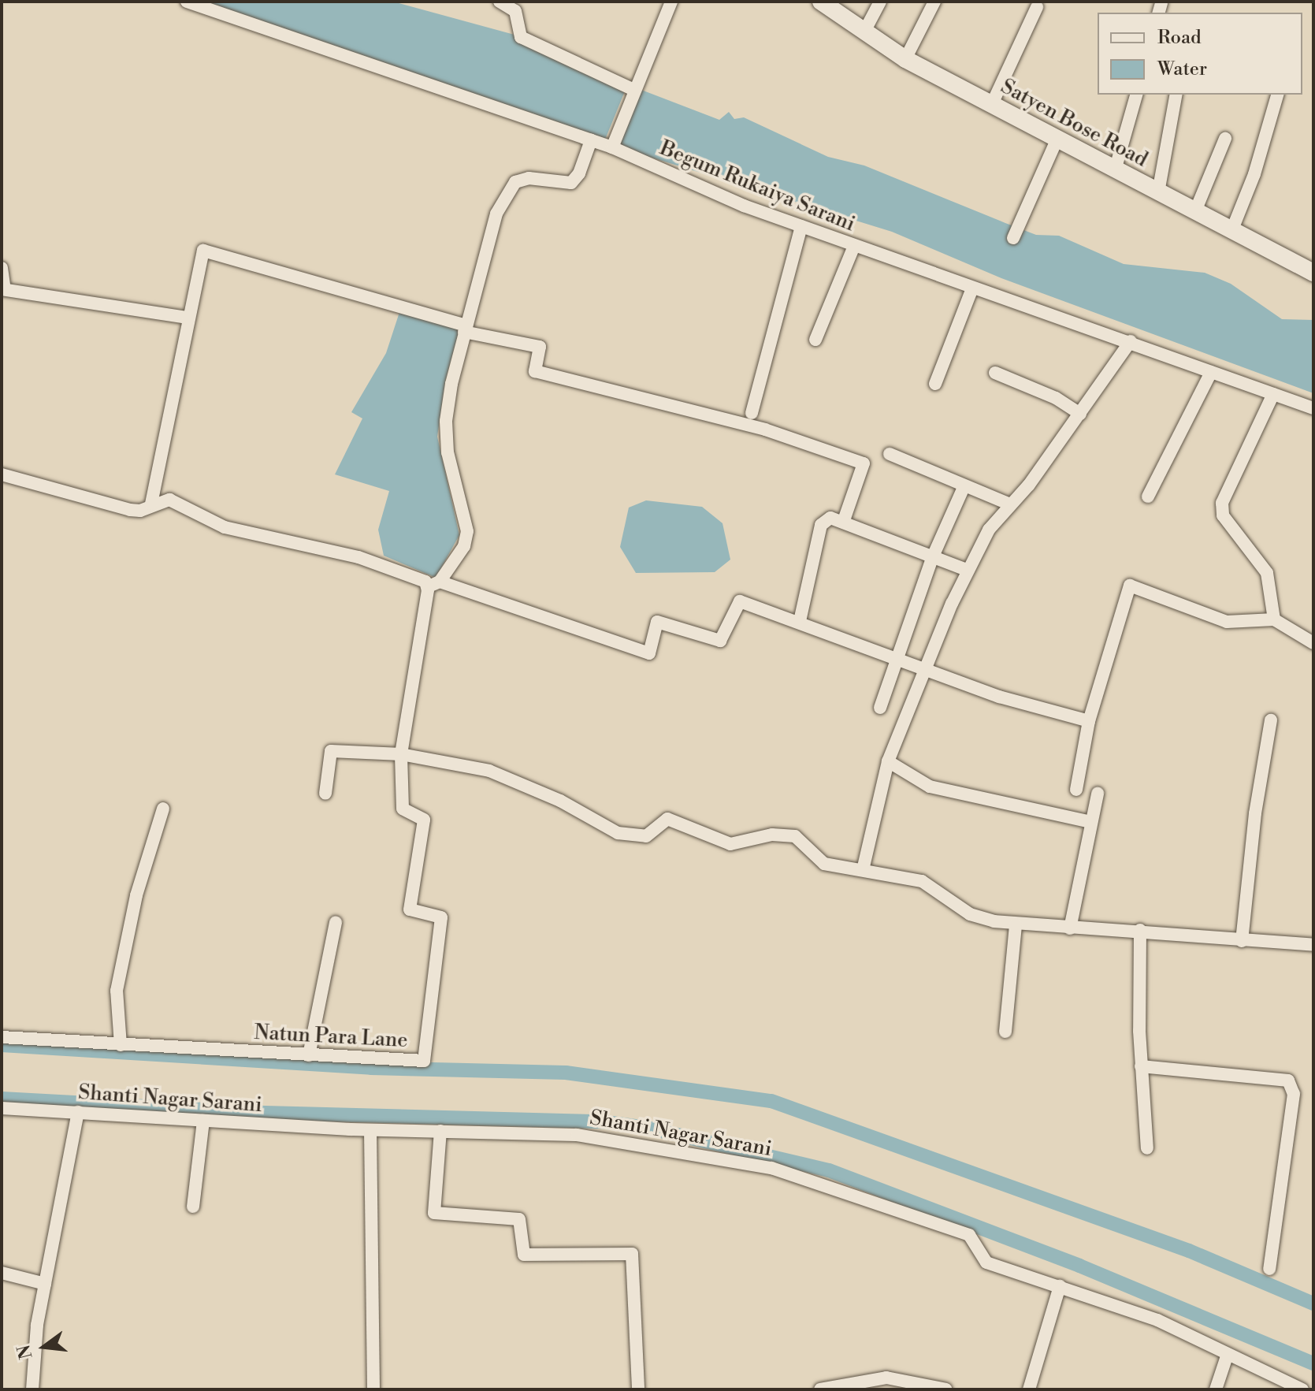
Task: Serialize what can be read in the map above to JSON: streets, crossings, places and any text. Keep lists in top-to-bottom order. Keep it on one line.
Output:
{"streets":{"main road":["Satyen Bose Road"],"street":["Begum Rukaiya Sarani","Natun Para Lane","Shanti Nagar Sarani"]},"legend":["Road","Water"],"north":"left"}
